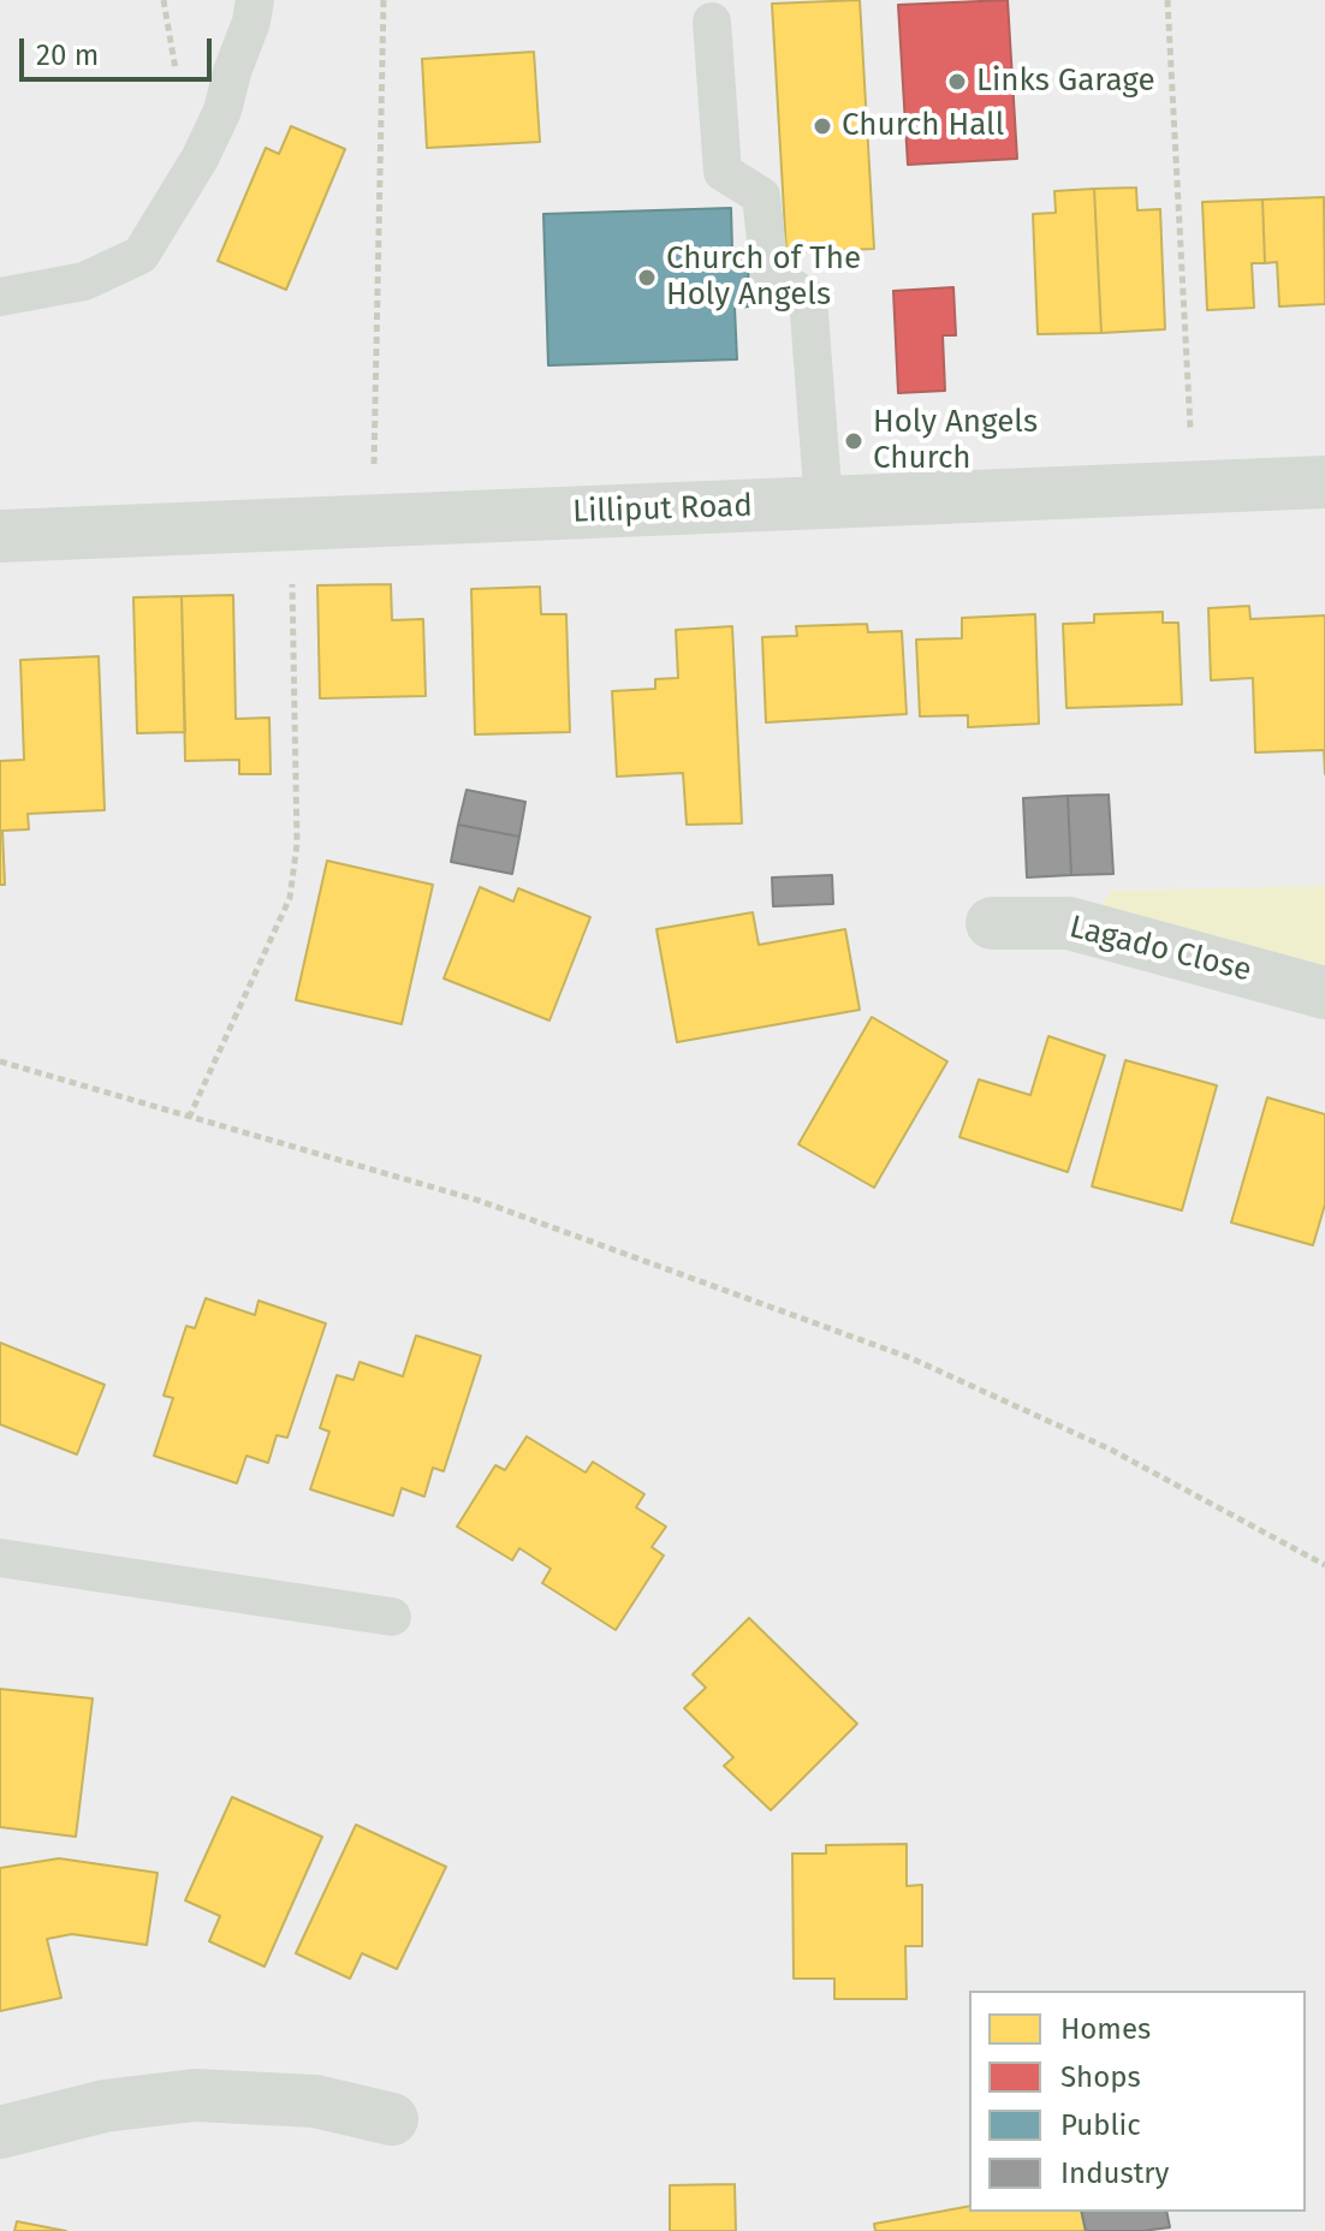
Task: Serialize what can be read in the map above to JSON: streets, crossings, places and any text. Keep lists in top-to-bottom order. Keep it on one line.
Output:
{"streets":{"street":["Lilliput Road","Lagado Close"]},"places":["Links Garage","Church Hall","Church of The Holy Angels","Holy Angels Church"],"legend":["Homes","Shops","Public","Industry"],"scale_bar":"20 m"}
